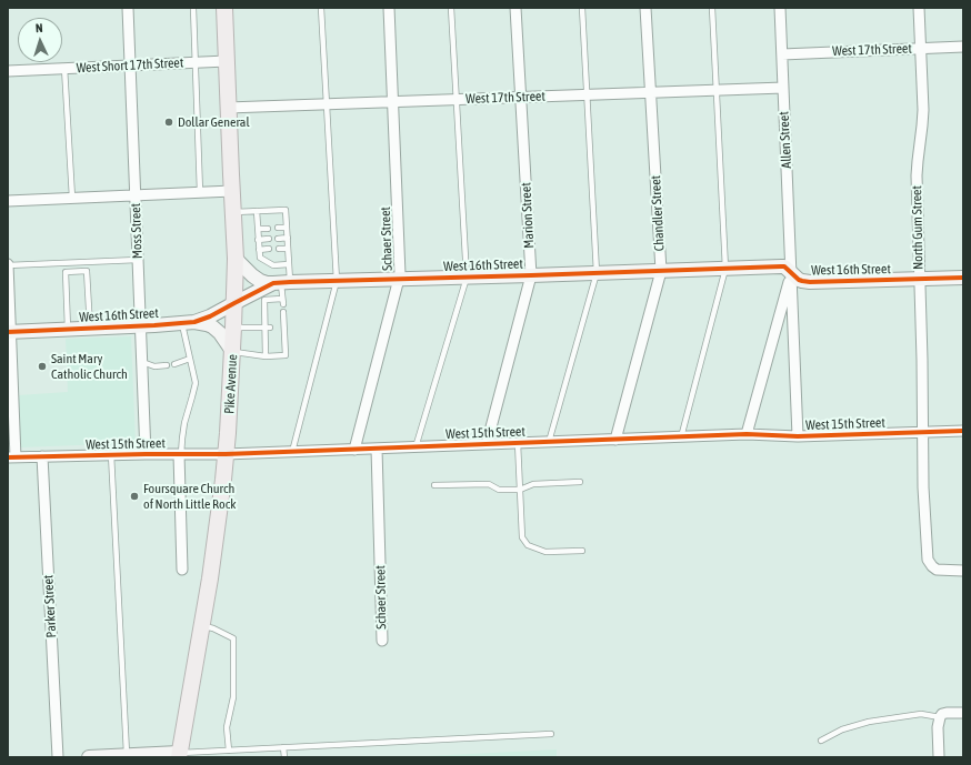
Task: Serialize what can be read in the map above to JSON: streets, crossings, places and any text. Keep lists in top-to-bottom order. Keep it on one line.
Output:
{"streets":{"main road":["Pike Avenue"],"street":["West 17th Street","West Short 17th Street","Allen Street","Chandler Street","Marion Street","North Gum Street","Moss Street","Schaer Street","West 16th Street","West 15th Street","Parker Street"]},"crossings":[["West 17th Street","Allen Street"],["West 17th Street","Chandler Street"],["West 17th Street","Marion Street"],["West 17th Street","North Gum Street"],["West 17th Street","Schaer Street"],["West 17th Street","Pike Avenue"],["West Short 17th Street","Moss Street"],["West Short 17th Street","Pike Avenue"],["Allen Street","West 16th Street"],["Allen Street","West 15th Street"],["Chandler Street","West 16th Street"],["Chandler Street","West 15th Street"],["Marion Street","West 16th Street"],["Marion Street","West 15th Street"],["North Gum Street","West 16th Street"],["North Gum Street","West 15th Street"],["Moss Street","West 16th Street"],["Moss Street","West 15th Street"],["Schaer Street","West 16th Street"],["Schaer Street","West 15th Street"],["West 16th Street","Pike Avenue"],["Pike Avenue","West 15th Street"],["West 15th Street","Parker Street"]],"places":["Dollar General","Saint Mary Catholic Church","Foursquare Church of North Little Rock"],"north":"top"}
